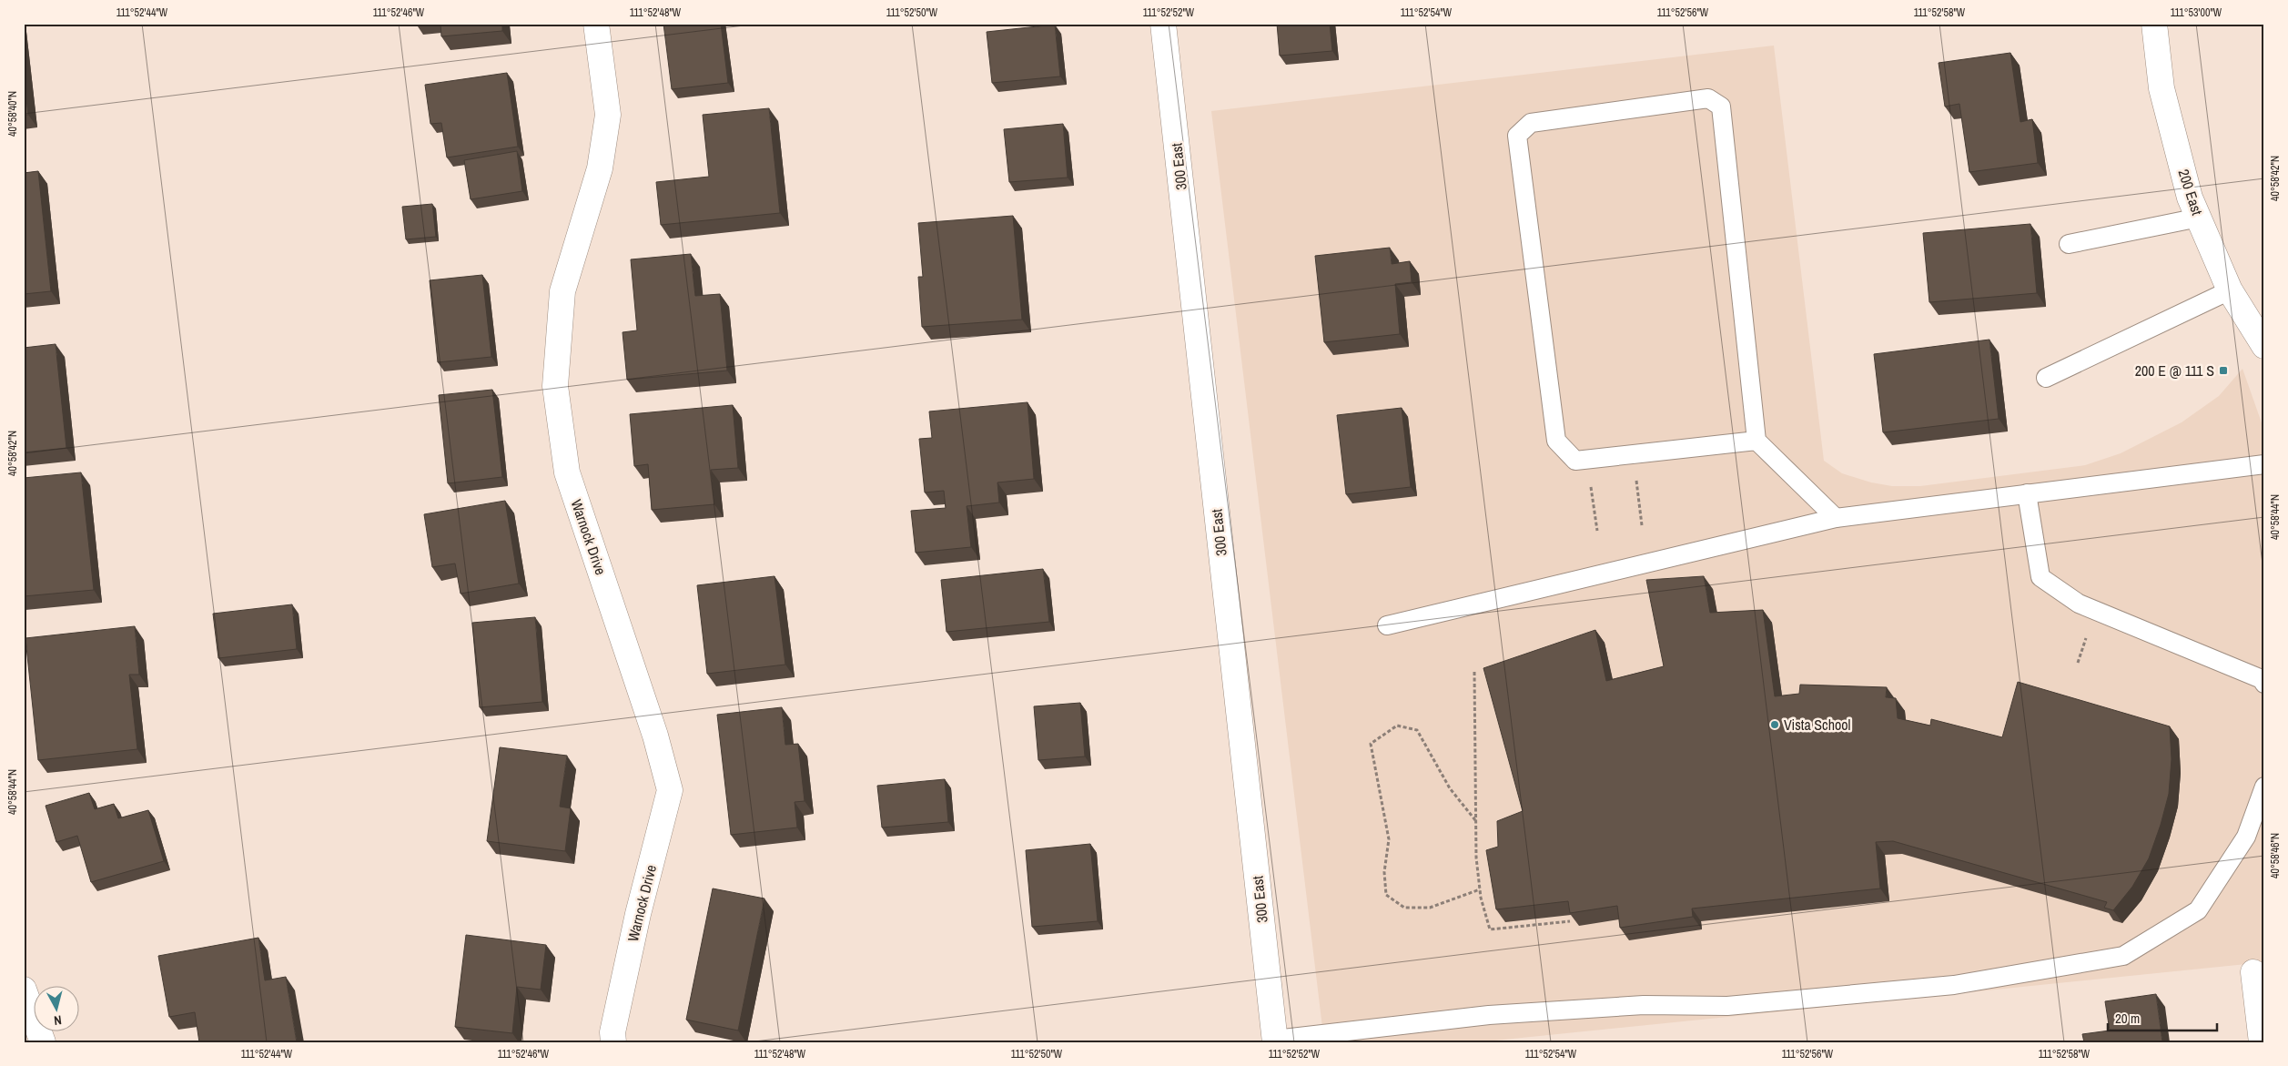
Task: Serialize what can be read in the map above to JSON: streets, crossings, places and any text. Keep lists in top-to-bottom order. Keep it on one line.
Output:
{"streets":{"street":["300 East","200 East","Warnock Drive"]},"places":{"transit":["200 E @ 111 S"],"other":["Vista School"]},"scale_bar":"20 m","north":"bottom","coordinates":["111°52'44\"W","111°52'46\"W","111°52'48\"W","111°52'50\"W","111°52'52\"W","111°52'54\"W","111°52'56\"W","111°52'58\"W","111°53'00\"W","40°58'40\"N","40°58'42\"N","40°58'44\"N","40°58'46\"N"]}
